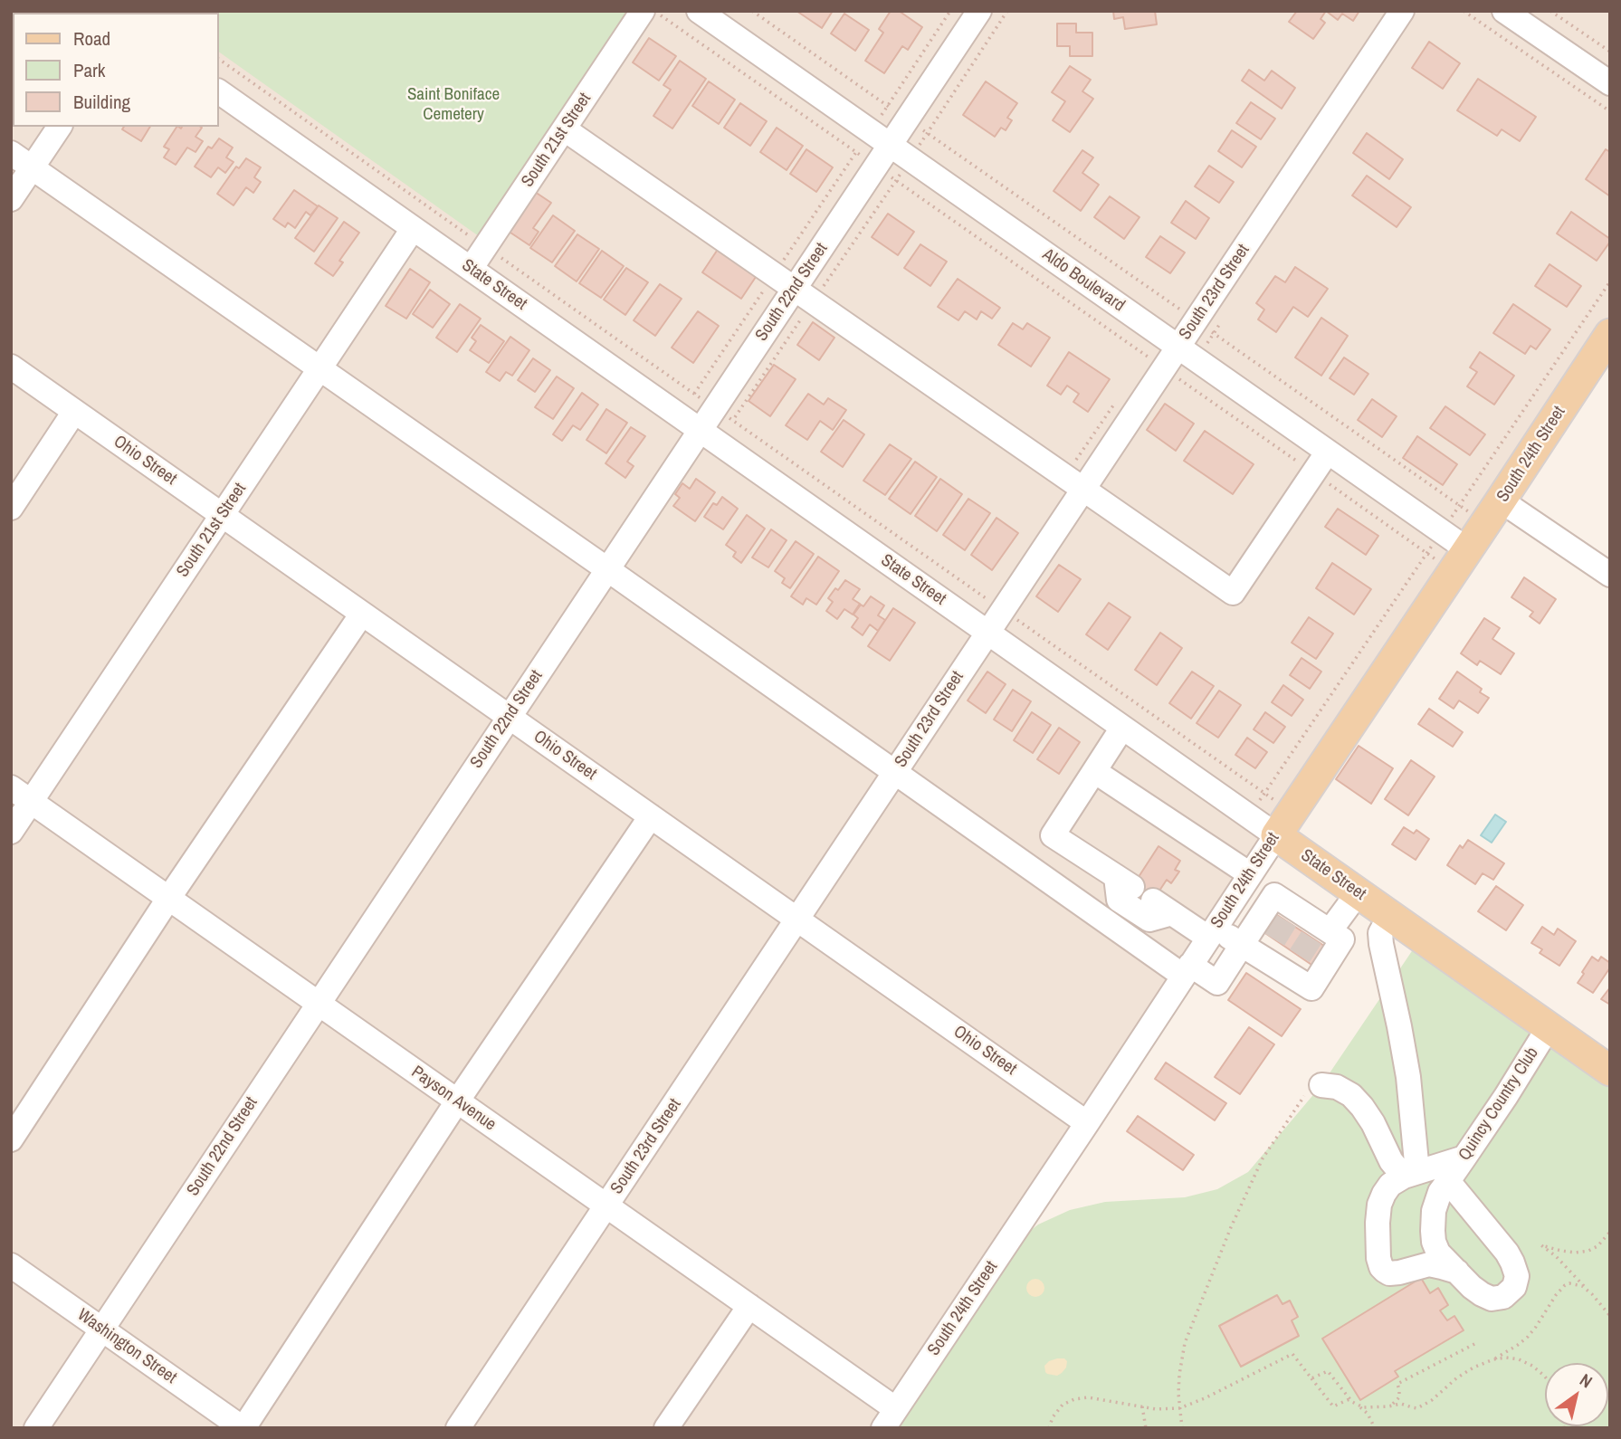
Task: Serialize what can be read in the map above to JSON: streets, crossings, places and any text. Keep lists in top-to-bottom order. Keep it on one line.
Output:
{"streets":{"main road":["State Street","South 24th Street"],"street":["South 21st Street","Aldo Boulevard","South 22nd Street","South 23rd Street","Ohio Street","Payson Avenue","Quincy Country Club","Washington Street"]},"crossings":[["South 21st Street","State Street"],["South 21st Street","Ohio Street"],["South 21st Street","Payson Avenue"],["Aldo Boulevard","South 22nd Street"],["Aldo Boulevard","South 23rd Street"],["Aldo Boulevard","South 24th Street"],["State Street","South 22nd Street"],["State Street","South 23rd Street"],["State Street","South 24th Street"],["State Street","Quincy Country Club"],["South 22nd Street","Ohio Street"],["South 22nd Street","Payson Avenue"],["South 22nd Street","Washington Street"],["South 23rd Street","Ohio Street"],["South 23rd Street","Payson Avenue"],["South 24th Street","Ohio Street"],["South 24th Street","Payson Avenue"]],"parks":["Saint Boniface Cemetery"],"legend":["Road","Park","Building"],"north":"top right"}
